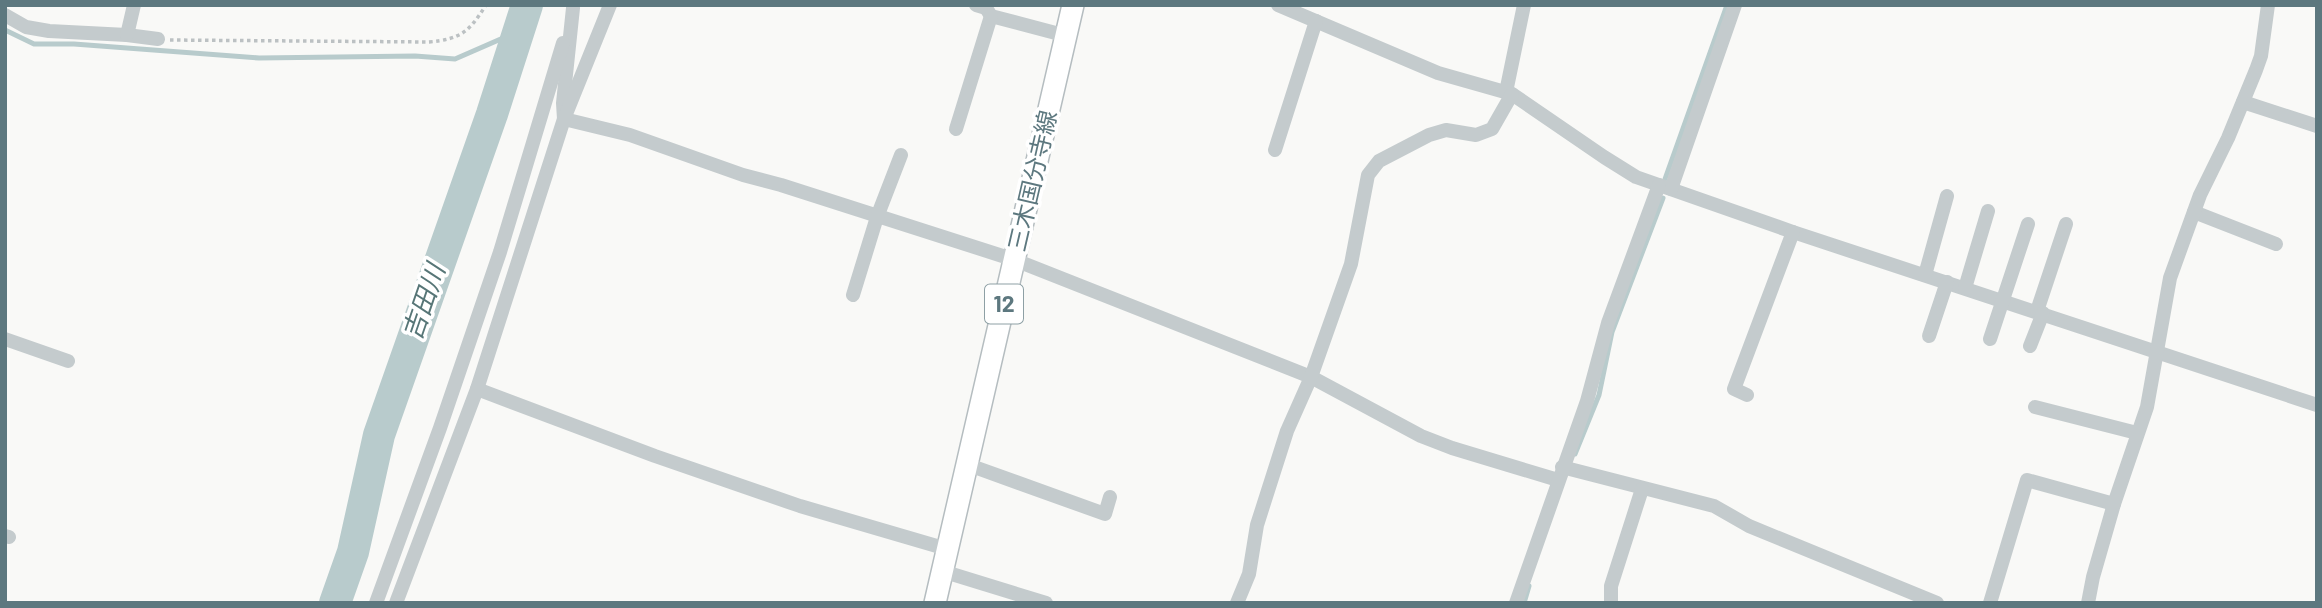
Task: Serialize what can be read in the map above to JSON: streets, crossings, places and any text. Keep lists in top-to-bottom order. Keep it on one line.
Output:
{"streets":{"main road":["三木国分寺線","12"]},"water":["吉田川"]}
